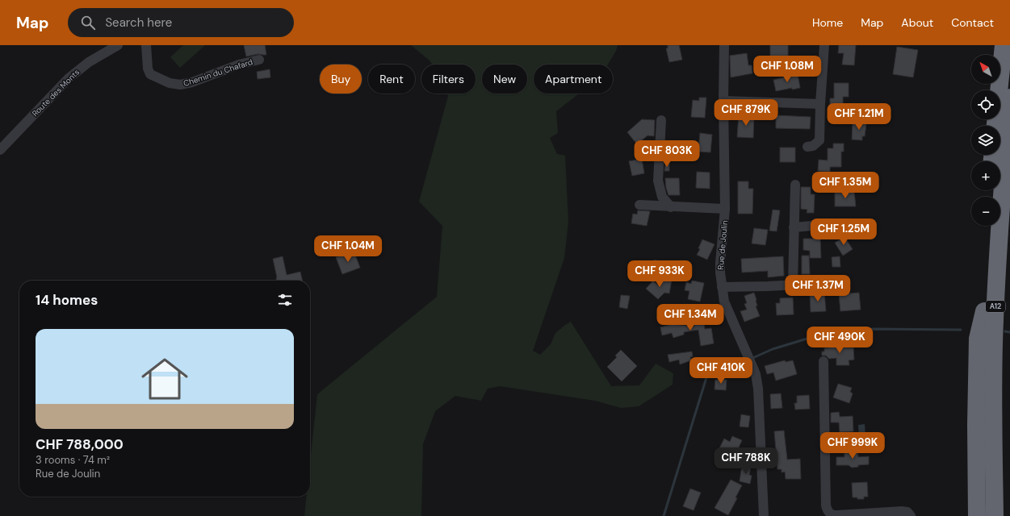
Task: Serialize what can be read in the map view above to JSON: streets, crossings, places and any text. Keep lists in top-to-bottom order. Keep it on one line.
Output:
{"streets":{"highway":["A12"],"street":["Chemin du Chafard","Route des Monts","Rue de Joulin"]},"north":"top left","page":{"header":"Map","search":"Search here","nav":["Home","Map","About","Contact"],"map_buttons":["+","−"],"price":["CHF 1.08M","CHF 879K","CHF 1.21M","CHF 803K","CHF 1.35M","CHF 1.25M","CHF 1.04M","CHF 933K","CHF 1.37M","CHF 1.34M","CHF 490K","CHF 410K","CHF 999K","CHF 788K"],"chip":["Buy","Rent","Filters","New","Apartment"],"heading":"14 homes","list":[{"name":"CHF 788,000","note":"3 rooms · 74 m² · Rue de Joulin"}]}}
